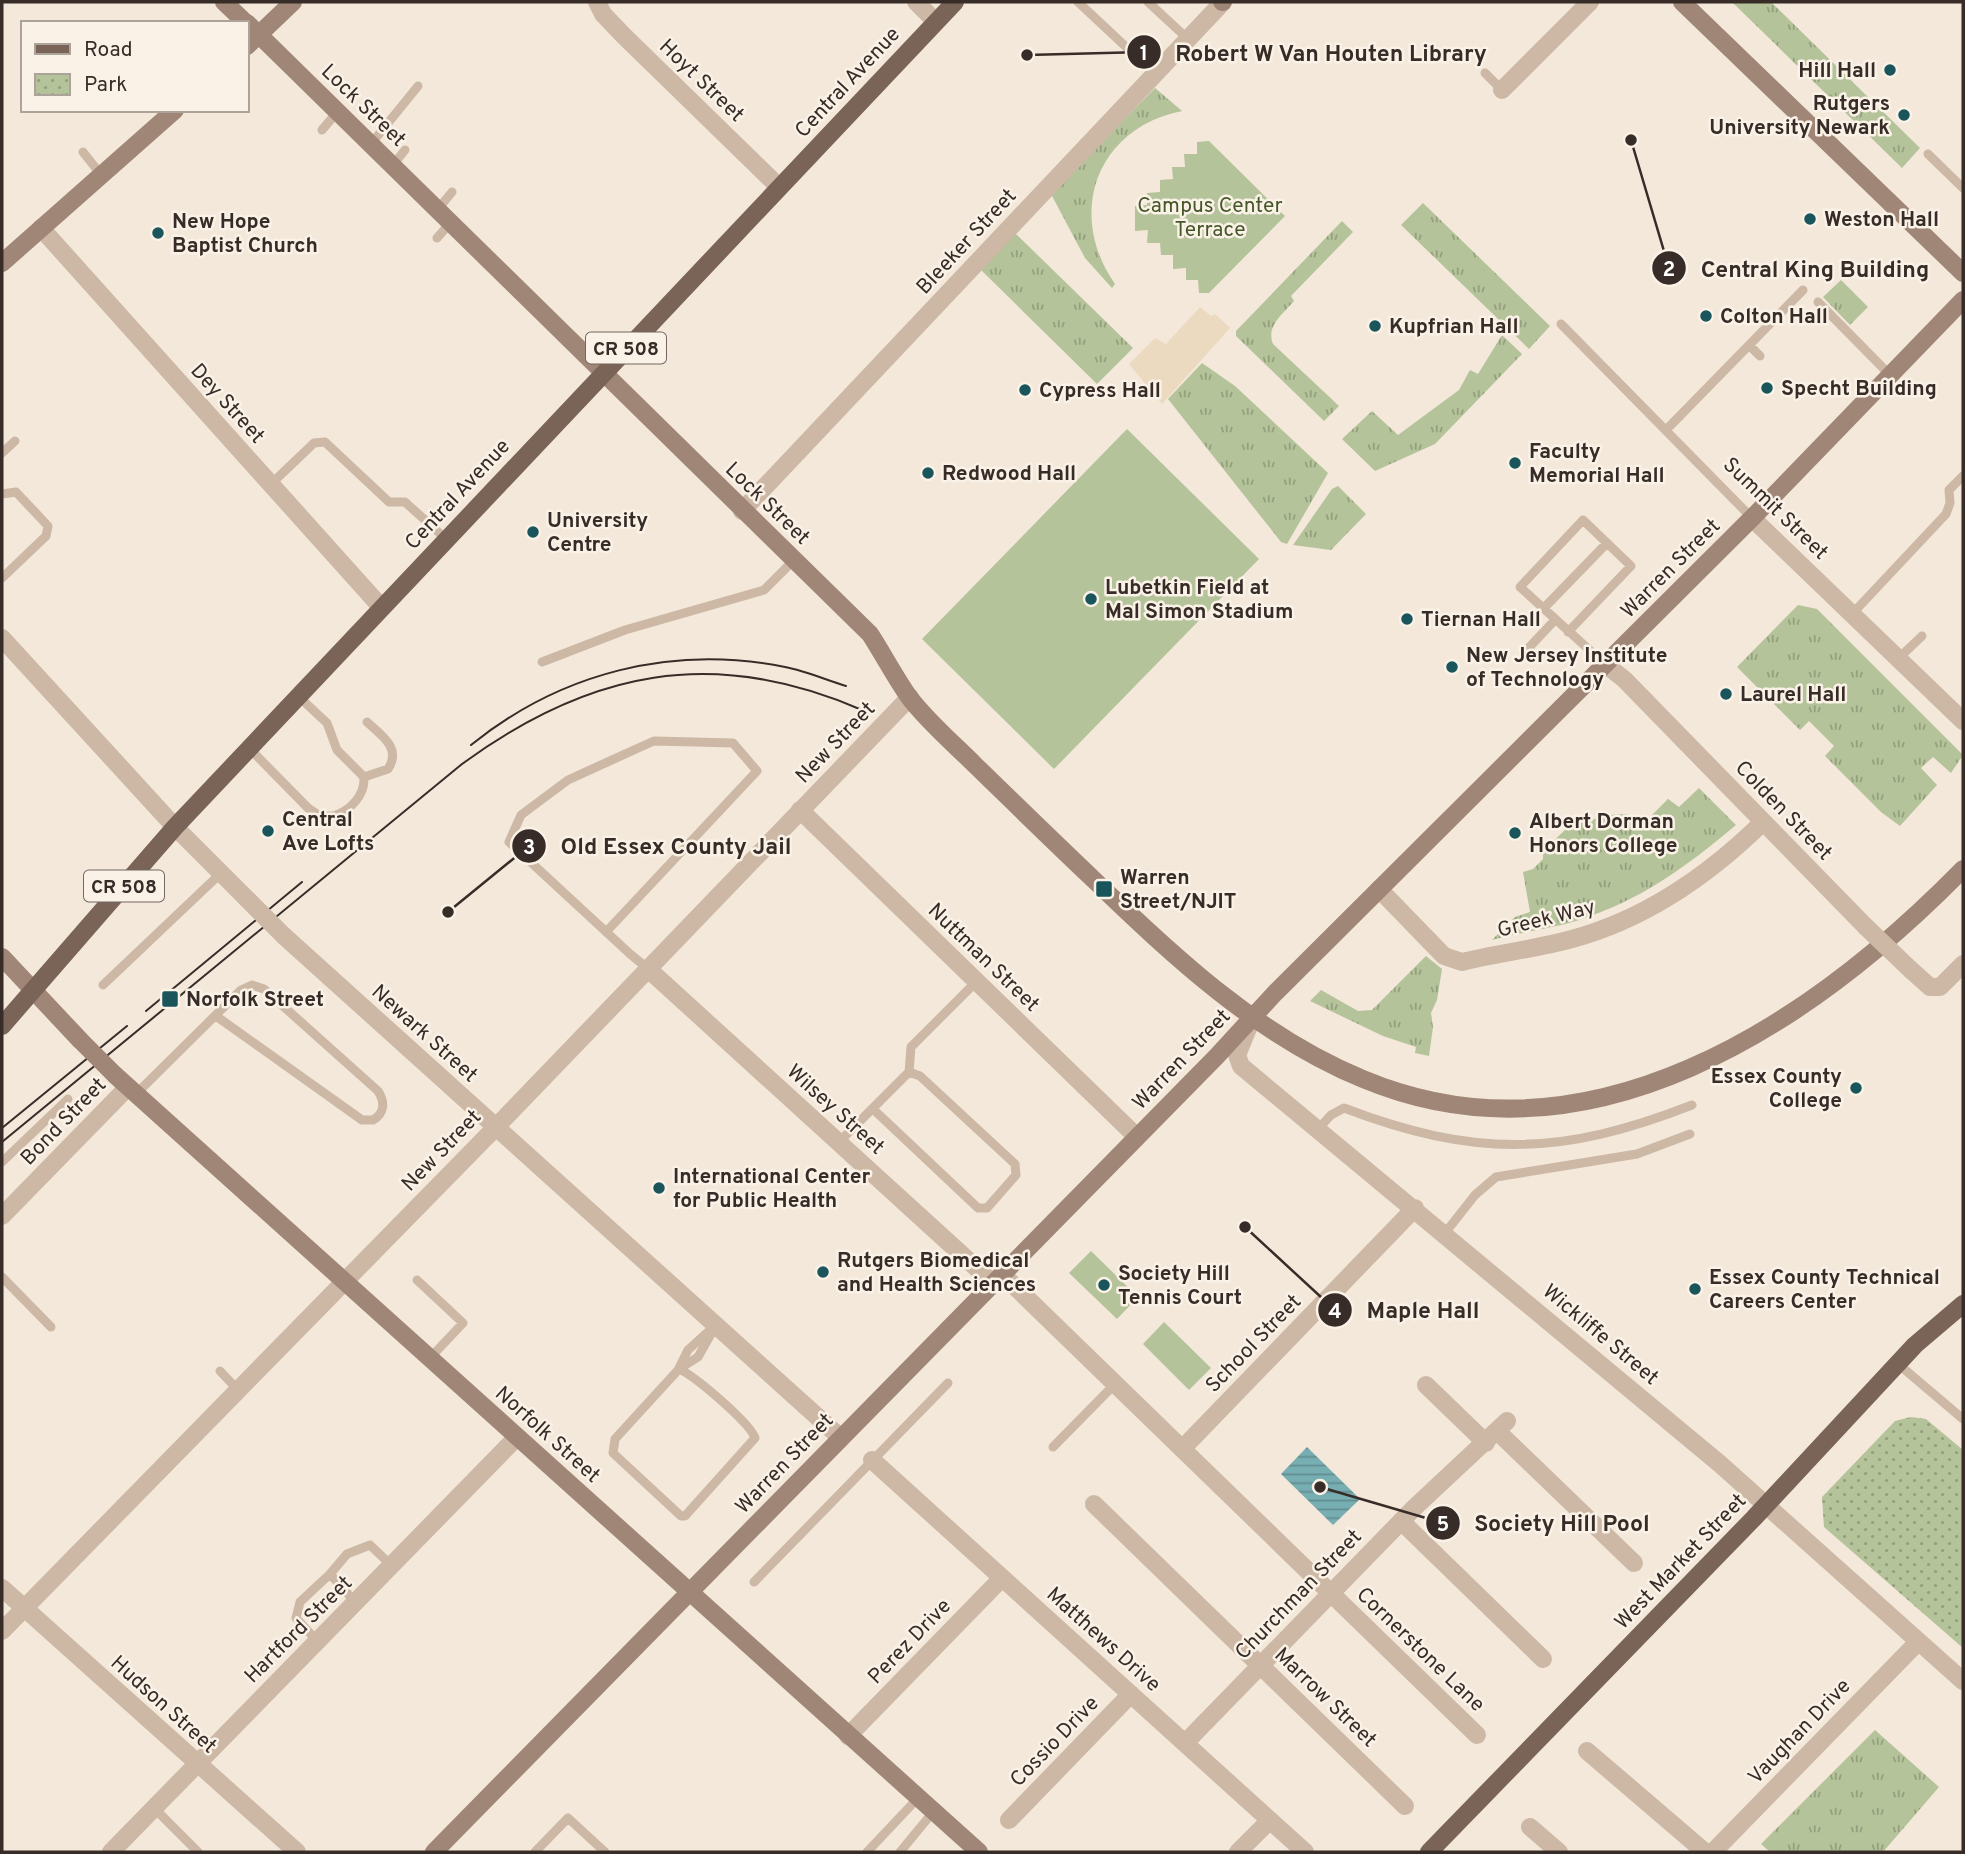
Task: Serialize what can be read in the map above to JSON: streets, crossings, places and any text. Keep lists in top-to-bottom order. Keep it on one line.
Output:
{"streets":{"main road":["Central Avenue","Lock Street","CR 508","Warren Street","Norfolk Street","West Market Street"],"street":["Hoyt Street","Bleeker Street","Dey Street","Summit Street","New Street","Colden Street","Greek Way","Nuttman Street","Newark Street","Wilsey Street","Bond Street","Wickliffe Street","School Street","Churchman Street","Hartford Street","Matthews Drive","Perez Drive","Cornerstone Lane","Marrow Street","Hudson Street","Vaughan Drive","Cossio Drive"]},"crossings":[["Hoyt Street","Central Avenue"],["Central Avenue","Lock Street"],["Central Avenue","Dey Street"],["Central Avenue","Newark Street"],["Central Avenue","Norfolk Street"],["Lock Street","Bleeker Street"],["Lock Street","Warren Street"],["Lock Street","New Street"],["Lock Street","Wickliffe Street"],["Summit Street","Warren Street"],["Warren Street","Colden Street"],["Warren Street","Greek Way"],["Warren Street","Nuttman Street"],["Warren Street","Newark Street"],["Warren Street","Wilsey Street"],["Warren Street","Wickliffe Street"],["Warren Street","Norfolk Street"],["New Street","Nuttman Street"],["New Street","Newark Street"],["New Street","Wilsey Street"],["New Street","Norfolk Street"],["New Street","Hudson Street"],["Colden Street","Greek Way"],["Wilsey Street","School Street"],["Wilsey Street","Cornerstone Lane"],["Bond Street","Norfolk Street"],["Wickliffe Street","School Street"],["Wickliffe Street","West Market Street"],["Wickliffe Street","Vaughan Drive"],["School Street","Cornerstone Lane"],["Norfolk Street","Hartford Street"],["Norfolk Street","Perez Drive"],["Churchman Street","Matthews Drive"],["Churchman Street","Cornerstone Lane"],["Churchman Street","Marrow Street"],["Hartford Street","Hudson Street"],["Matthews Drive","Perez Drive"],["Matthews Drive","Cossio Drive"]],"parks":["Campus Center Terrace"],"places":{"other":["Robert W Van Houten Library","Hill Hall","Rutgers University Newark","Central King Building","Weston Hall","New Hope Baptist Church","Colton Hall","Kupfrian Hall","Specht Building","Cypress Hall","Faculty Memorial Hall","Redwood Hall","University Centre","Lubetkin Field at Mal Simon Stadium","Tiernan Hall","New Jersey Institute of Technology","Laurel Hall","Central Ave Lofts","Albert Dorman Honors College","Old Essex County Jail","Essex County College","International Center for Public Health","Maple Hall","Rutgers Biomedical and Health Sciences","Society Hill Tennis Court","Essex County Technical Careers Center","Society Hill Pool"],"transit":["Warren Street/NJIT","Norfolk Street"]},"legend":["Road","Park"]}
